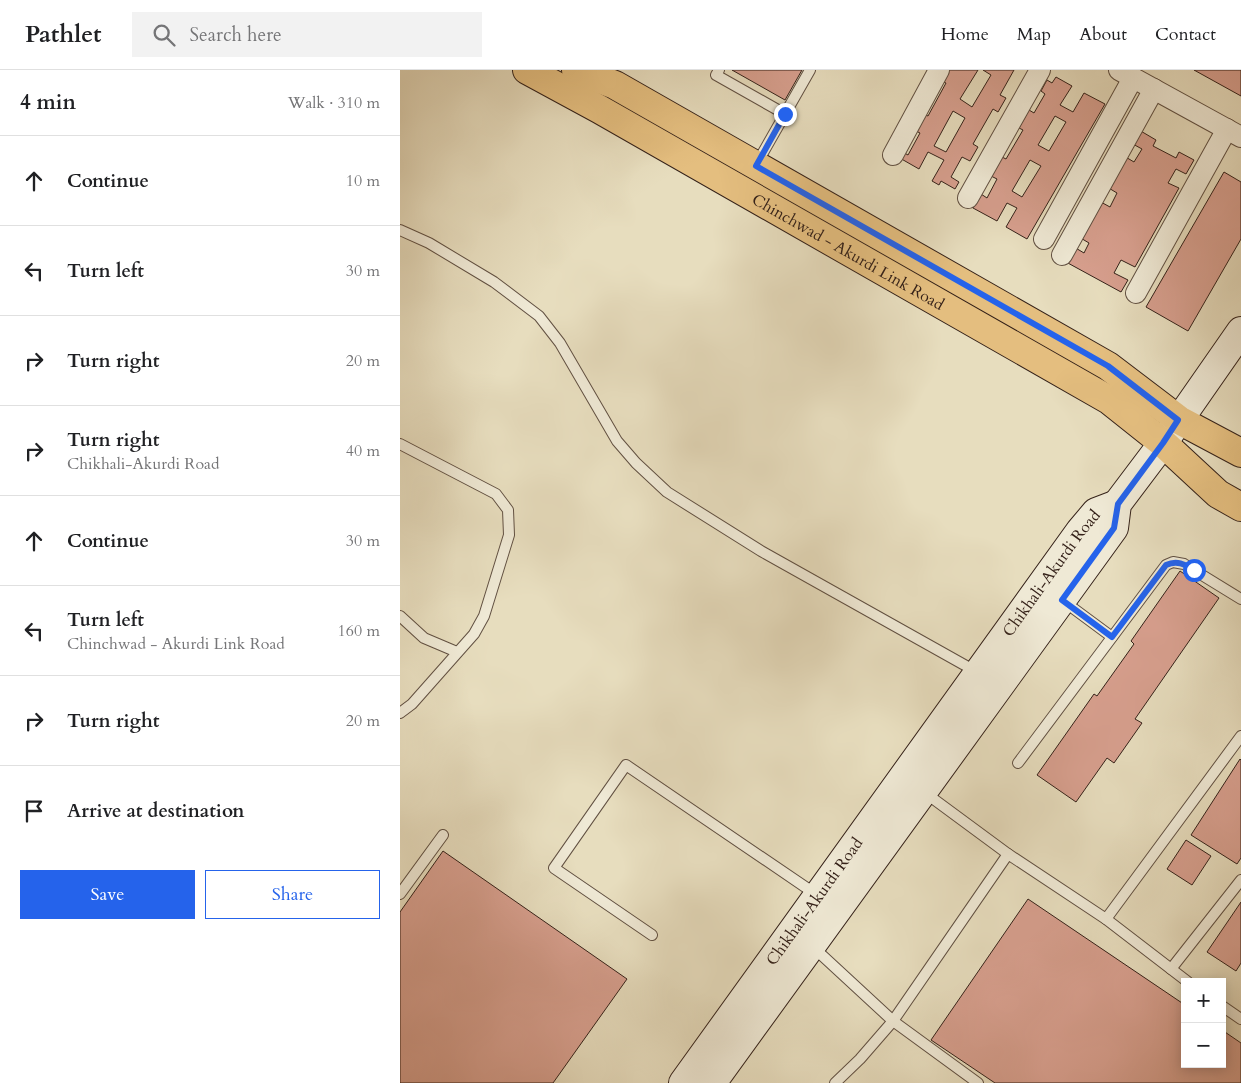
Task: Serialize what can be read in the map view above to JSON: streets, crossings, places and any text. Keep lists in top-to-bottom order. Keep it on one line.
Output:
{"streets":{"main road":["Chinchwad - Akurdi Link Road","Chikhali-Akurdi Road"]},"page":{"header":"Pathlet","search":"Search here","nav":["Home","Map","About","Contact"],"heading":["4 min","Walk · 310 m"],"list":[["Continue","10 m"],["Turn left","30 m"],["Turn right","20 m"],["Turn right","Chikhali-Akurdi Road","40 m"],["Continue","30 m"],["Turn left","Chinchwad - Akurdi Link Road","160 m"],["Turn right","20 m"],"Arrive at destination"],"buttons":["Save","Share"],"map_buttons":["+","−"]}}
